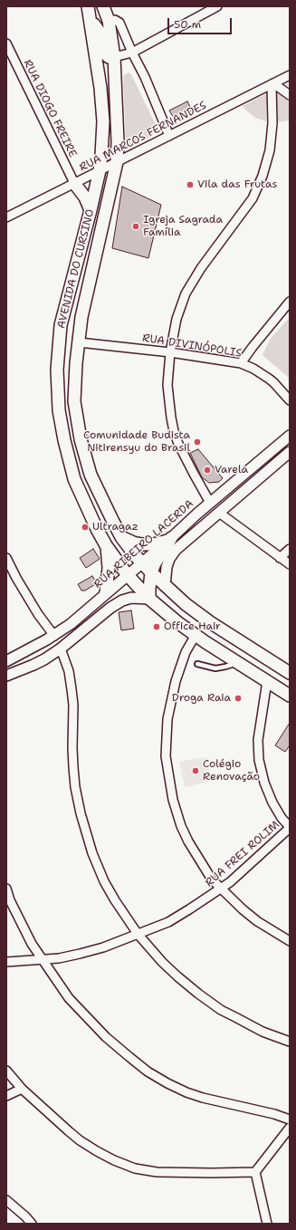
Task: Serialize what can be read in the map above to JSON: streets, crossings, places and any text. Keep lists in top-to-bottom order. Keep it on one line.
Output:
{"streets":{"main road":["AVENIDA DO CURSINO"],"street":["RUA DIOGO FREIRE","RUA MARCOS FERNANDES","RUA DIVINÓPOLIS","RUA RIBEIRO LACERDA","RUA FREI ROLIM"]},"crossings":[["RUA DIOGO FREIRE","RUA MARCOS FERNANDES"],["RUA MARCOS FERNANDES","AVENIDA DO CURSINO"],["AVENIDA DO CURSINO","RUA DIVINÓPOLIS"],["AVENIDA DO CURSINO","RUA RIBEIRO LACERDA"]],"places":["Vila das Frutas","Igreja Sagrada Família","Comunidade Budista Nitirensyu do Brasil","Varela","Ultragaz","Office Hair","Droga Raia","Colégio Renovação"],"scale_bar":"50 m"}
